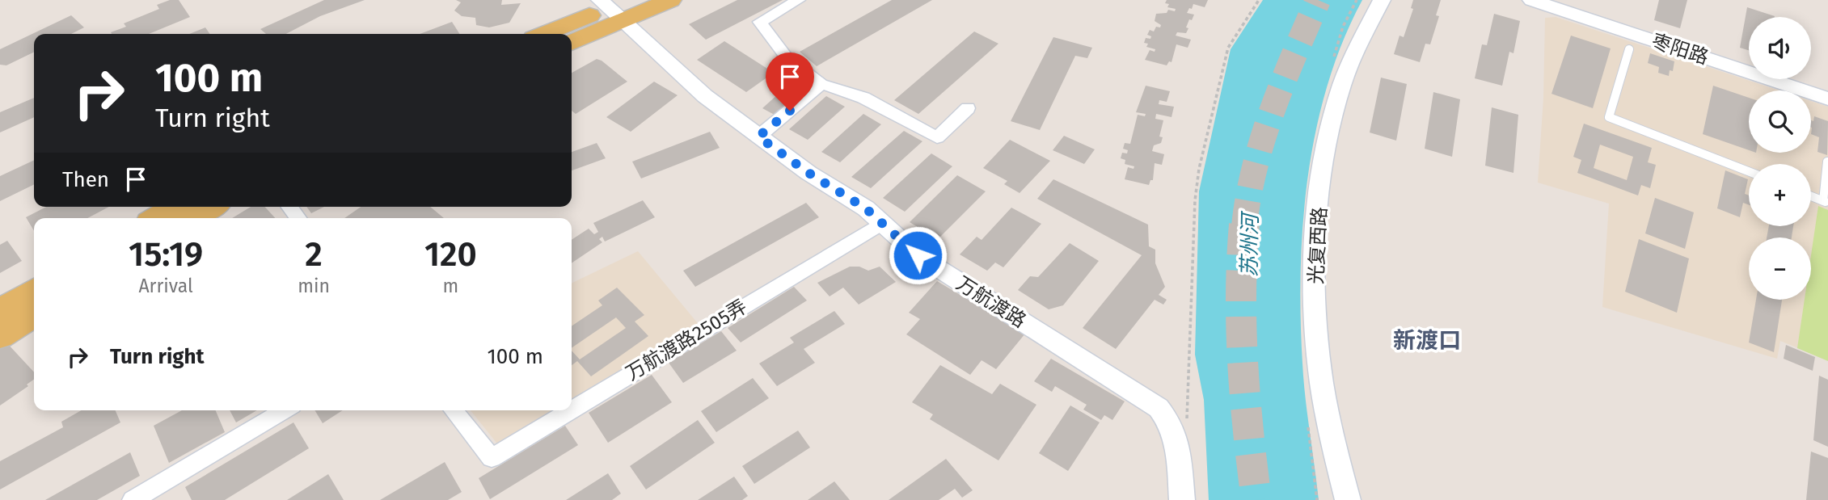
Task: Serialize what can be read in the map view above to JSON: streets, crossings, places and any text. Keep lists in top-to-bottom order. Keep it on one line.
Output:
{"streets":{"street":["枣阳路","光复西路","万航渡路","万航渡路2505弄"]},"crossings":[["万航渡路","万航渡路2505弄"]],"districts":["新渡口"],"water":["苏州河"],"page":{"map_buttons":["+","−"],"turn":["100 m","Turn right"],"then":"Then","eta":["15:19","Arrival","2","min","120","m"],"list":[{"name":"Turn right","value":"100 m"}]}}
